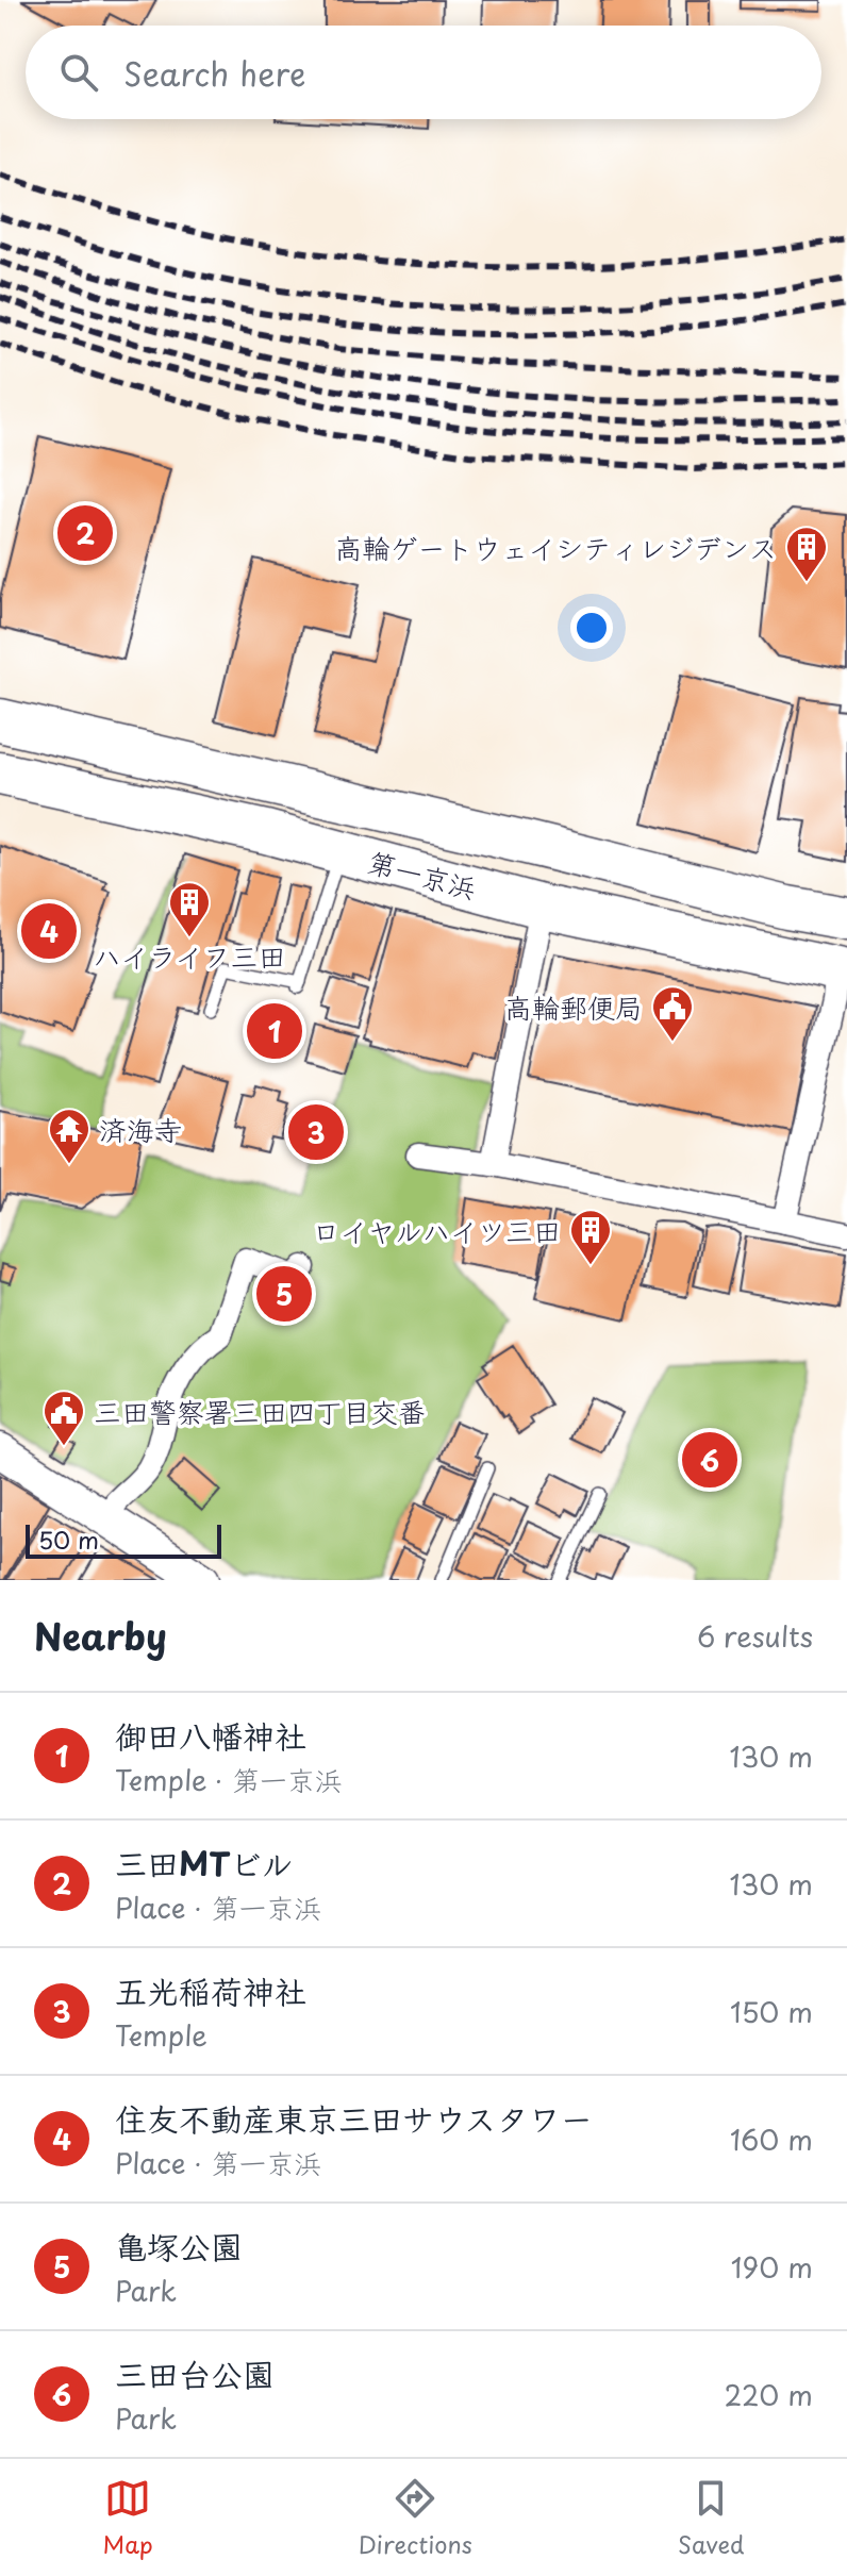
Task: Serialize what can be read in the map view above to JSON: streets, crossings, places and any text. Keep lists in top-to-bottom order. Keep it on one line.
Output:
{"streets":{"highway":["第一京浜"]},"places":{"building":["高輪ゲートウェイシティレジデンス","ハイライフ三田","ロイヤルハイツ三田"],"public building":["高輪郵便局","三田警察署三田四丁目交番"],"temple":["済海寺"]},"scale_bar":"50 m","page":{"search":"Search here","pins":["2","4","1","3","5","6"],"scale":"50 m","heading":["Nearby","6 results"],"list":[{"mark":"1","name":"御田八幡神社","note":"Temple · 第一京浜","value":"130 m"},{"mark":"2","name":"三田MTビル","note":"Place · 第一京浜","value":"130 m"},{"mark":"3","name":"五光稲荷神社","note":"Temple","value":"150 m"},{"mark":"4","name":"住友不動産東京三田サウスタワー","note":"Place · 第一京浜","value":"160 m"},{"mark":"5","name":"亀塚公園","note":"Park","value":"190 m"},{"mark":"6","name":"三田台公園","note":"Park","value":"220 m"}],"nav":["Map","Directions","Saved"]}}
